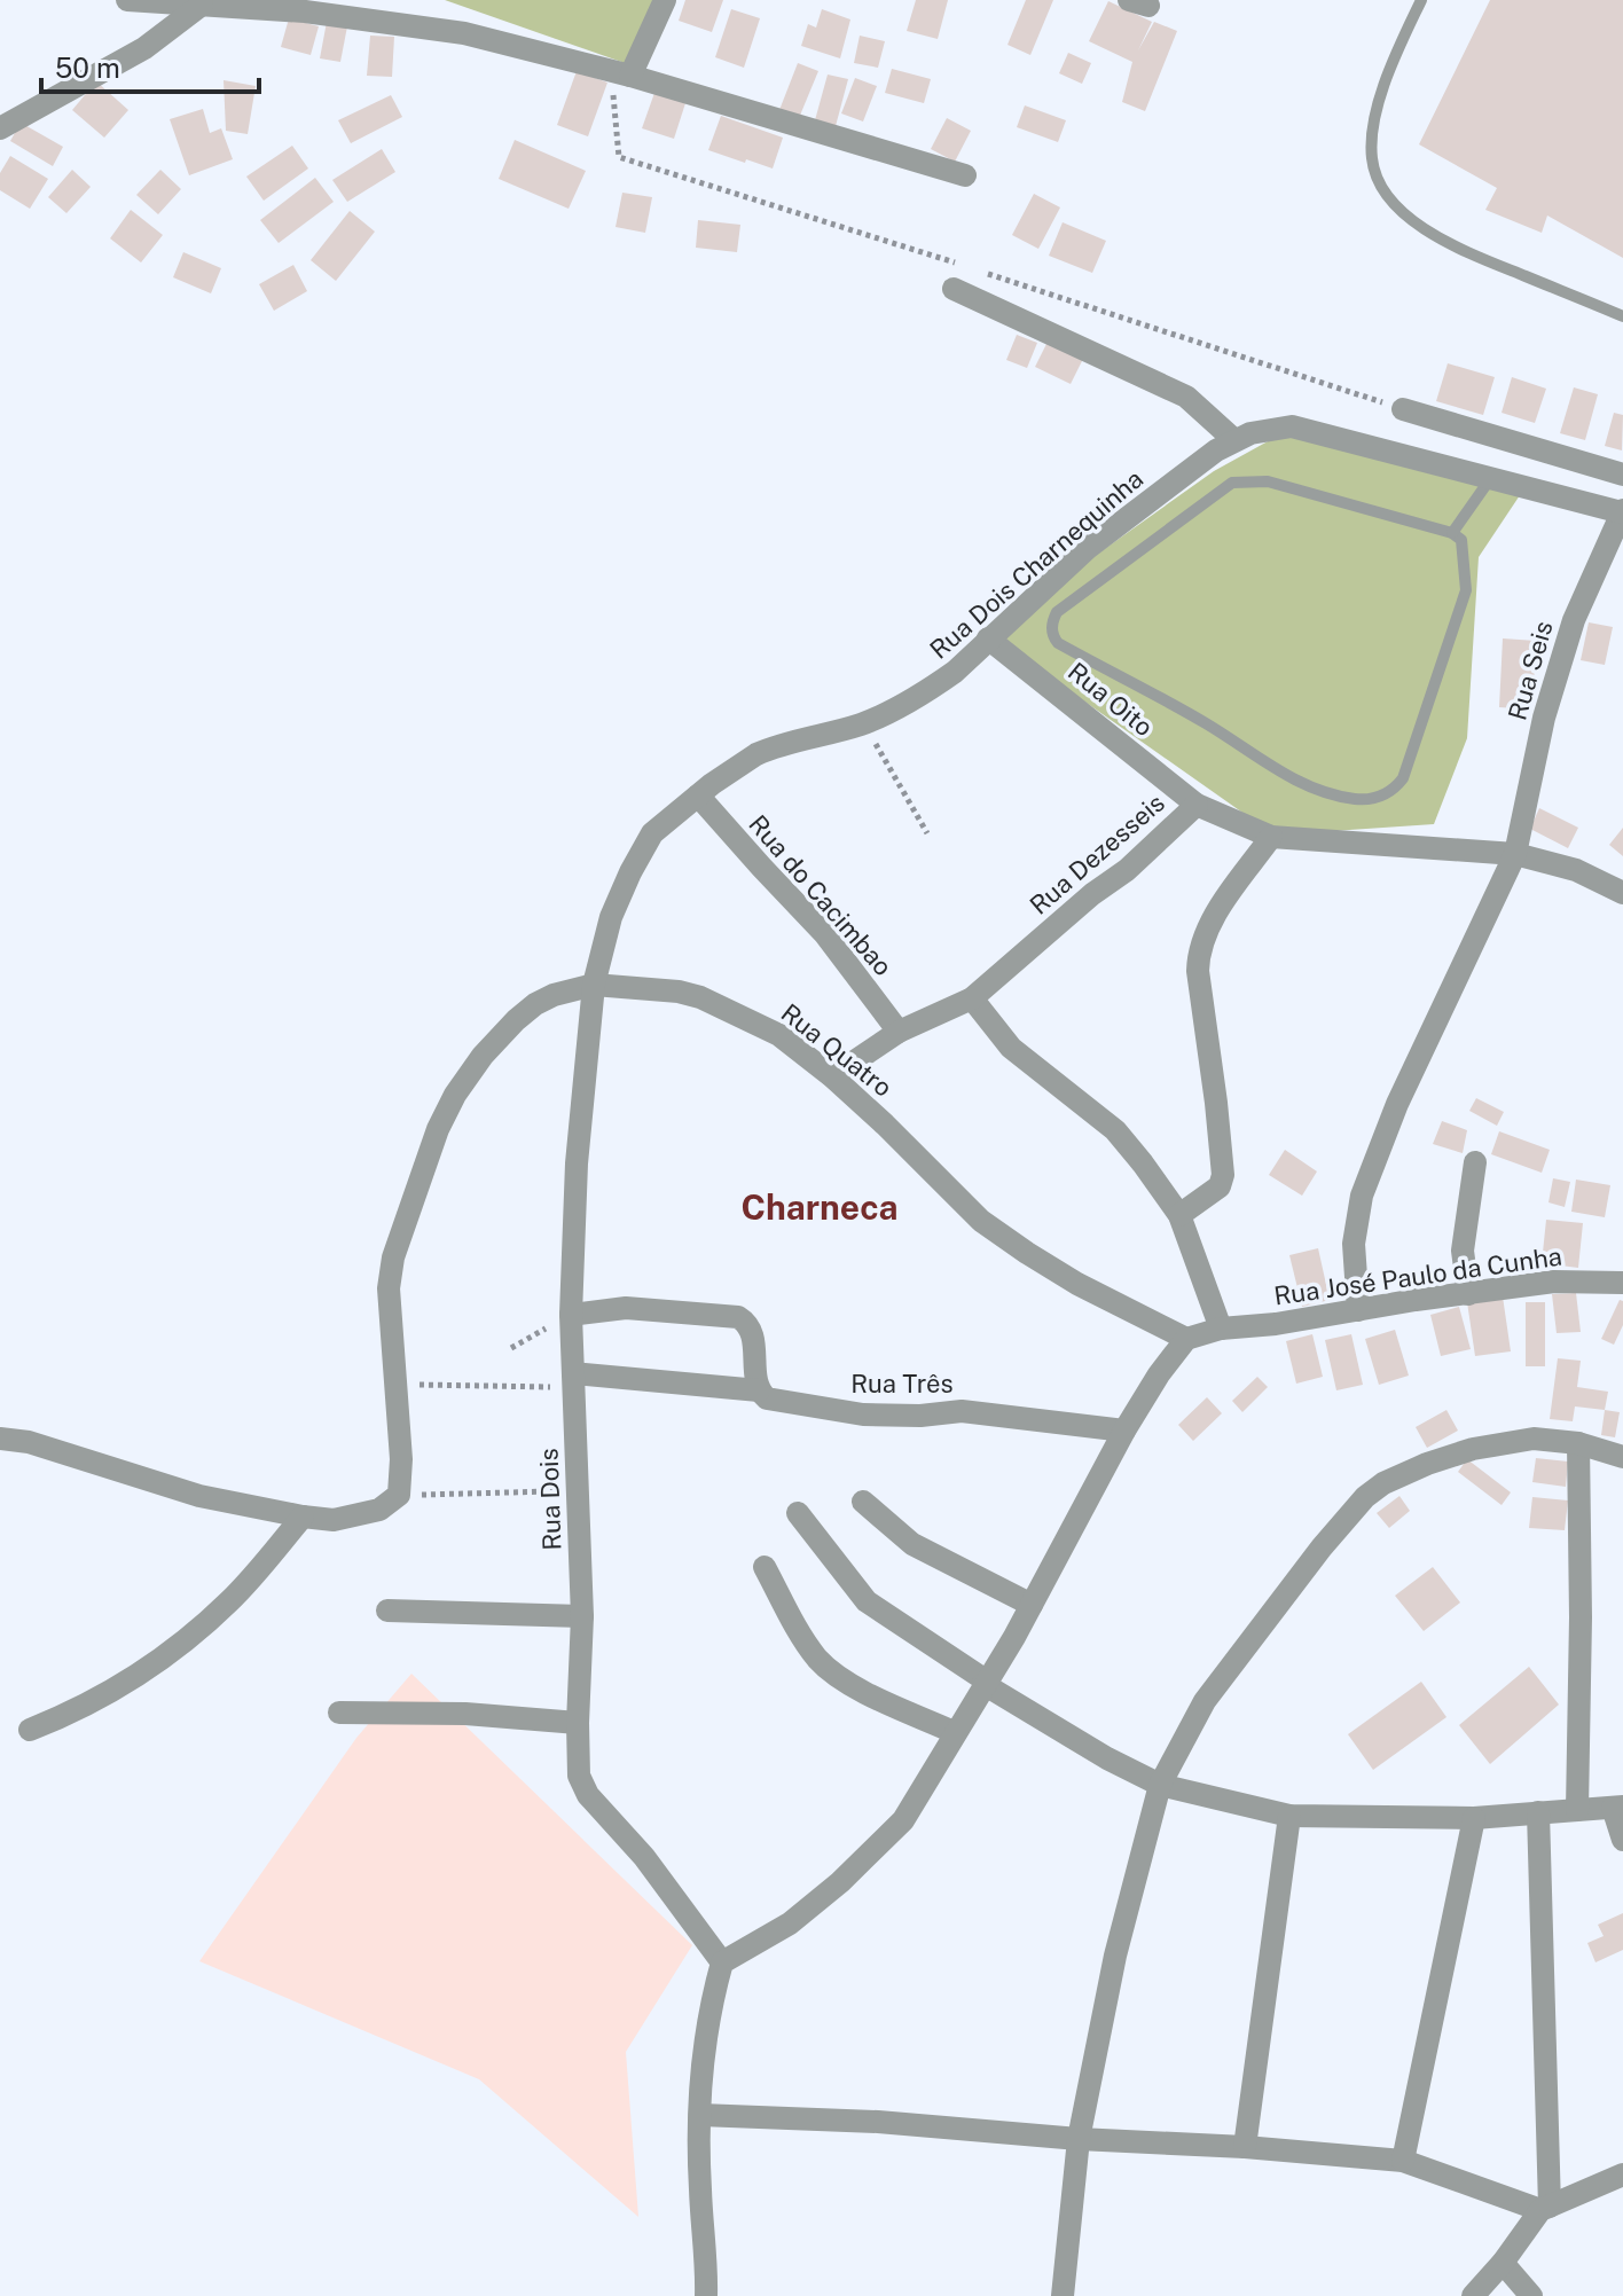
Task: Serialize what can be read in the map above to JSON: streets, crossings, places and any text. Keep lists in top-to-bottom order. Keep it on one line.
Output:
{"streets":{"street":["Rua Dois Charnequinha","Rua Seis","Rua Oito","Rua Dezesseis","Rua do Cacimbao","Rua Quatro","Rua José Paulo da Cunha","Rua Três","Rua Dois"]},"crossings":[["Rua Dois Charnequinha","Rua Seis"],["Rua Dois Charnequinha","Rua Oito"],["Rua Dois Charnequinha","Rua do Cacimbao"],["Rua Dois Charnequinha","Rua Quatro"],["Rua Dois Charnequinha","Rua Dois"],["Rua Seis","Rua Dezesseis"],["Rua Seis","Rua José Paulo da Cunha"],["Rua Oito","Rua Dezesseis"],["Rua Dezesseis","Rua do Cacimbao"],["Rua Dezesseis","Rua Quatro"],["Rua Quatro","Rua José Paulo da Cunha"],["Rua Quatro","Rua Dois"],["Rua Três","Rua Dois"]],"districts":["Charneca"],"scale_bar":"50 m"}
